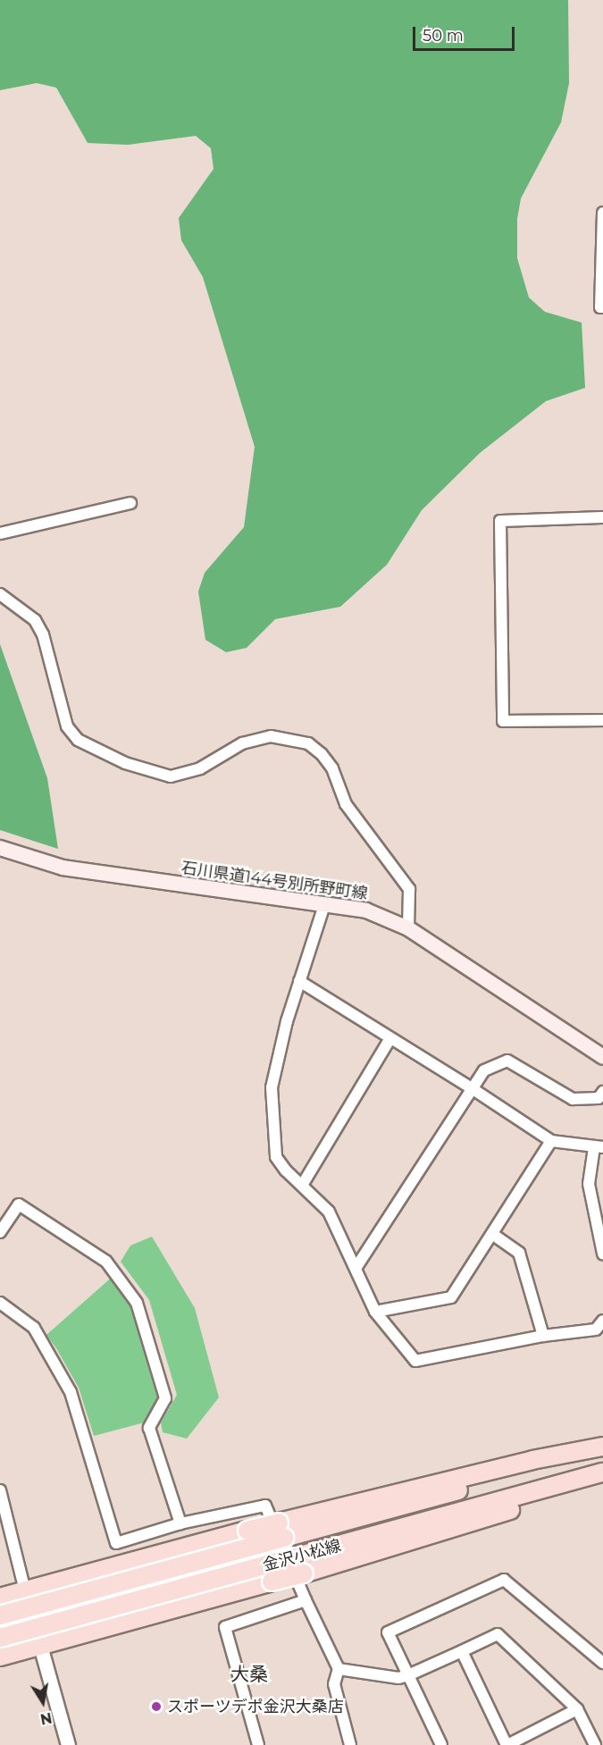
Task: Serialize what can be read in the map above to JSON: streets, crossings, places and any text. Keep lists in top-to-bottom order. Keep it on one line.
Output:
{"streets":{"main road":["石川県道144号別所野町線","金沢小松線"]},"districts":["大桑"],"places":["スポーツデポ金沢大桑店"],"scale_bar":"50 m","north":"bottom"}
